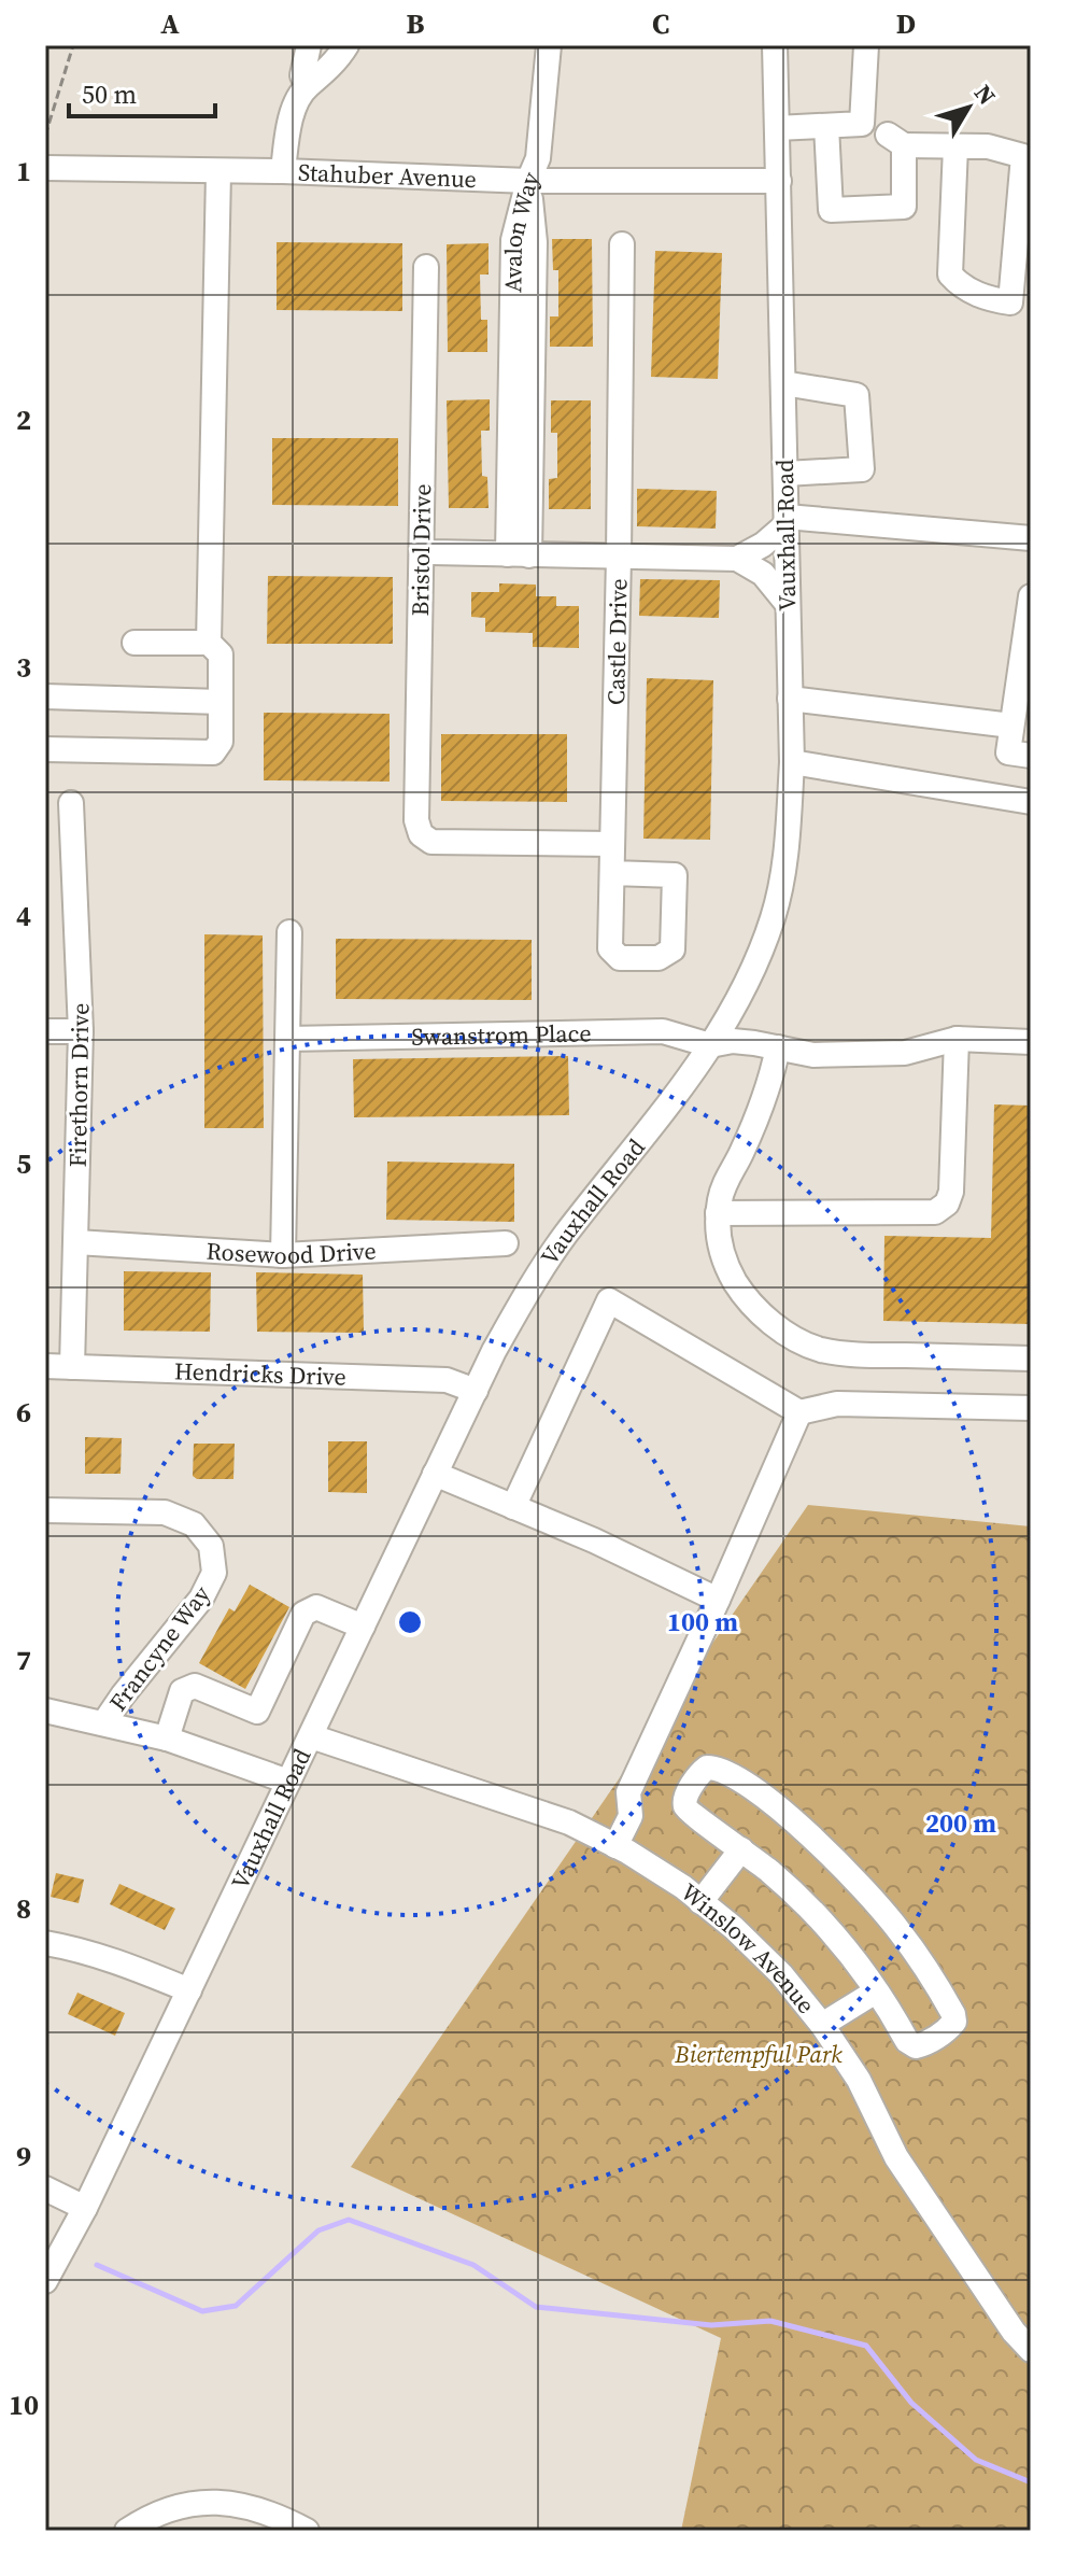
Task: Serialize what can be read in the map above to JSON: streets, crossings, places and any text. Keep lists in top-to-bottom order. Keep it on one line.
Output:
{"streets":{"street":["Stahuber Avenue","Avalon Way","Vauxhall Road","Bristol Drive","Castle Drive","Swanstrom Place","Firethorn Drive","Rosewood Drive","Hendricks Drive","Francyne Way","Winslow Avenue"]},"crossings":[["Stahuber Avenue","Avalon Way"],["Stahuber Avenue","Vauxhall Road"],["Vauxhall Road","Swanstrom Place"],["Vauxhall Road","Hendricks Drive"],["Vauxhall Road","Winslow Avenue"],["Bristol Drive","Castle Drive"],["Firethorn Drive","Rosewood Drive"],["Firethorn Drive","Hendricks Drive"]],"parks":["Biertempful Park"],"scale_bar":"50 m","north":"top right","grid":{"columns":["A","B","C","D"],"rows":["1","2","3","4","5","6","7","8","9","10"]},"rings":["100 m","200 m"]}
